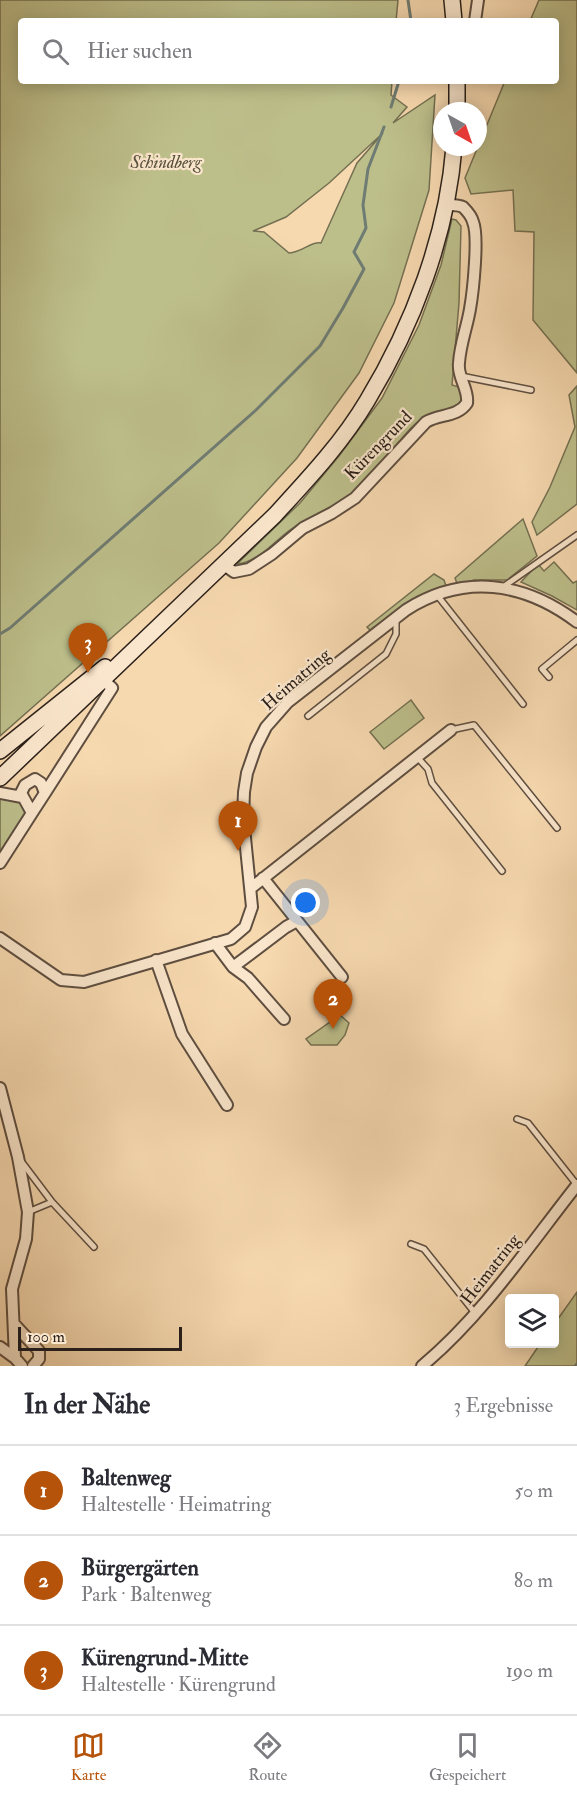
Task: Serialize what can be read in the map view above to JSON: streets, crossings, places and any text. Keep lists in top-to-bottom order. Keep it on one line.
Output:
{"streets":{"main road":["Kürengrund"],"street":["Heimatring"]},"parks":["Schindberg"],"scale_bar":"100 m","north":"bottom right","page":{"search":"Hier suchen","pins":["3","1","2"],"scale":"100 m","heading":["In der Nähe","3 Ergebnisse"],"list":[{"mark":"1","name":"Baltenweg","note":"Haltestelle · Heimatring","value":"50 m"},{"mark":"2","name":"Bürgergärten","note":"Park · Baltenweg","value":"80 m"},{"mark":"3","name":"Kürengrund-Mitte","note":"Haltestelle · Kürengrund","value":"190 m"}],"nav":["Karte","Route","Gespeichert"]}}
